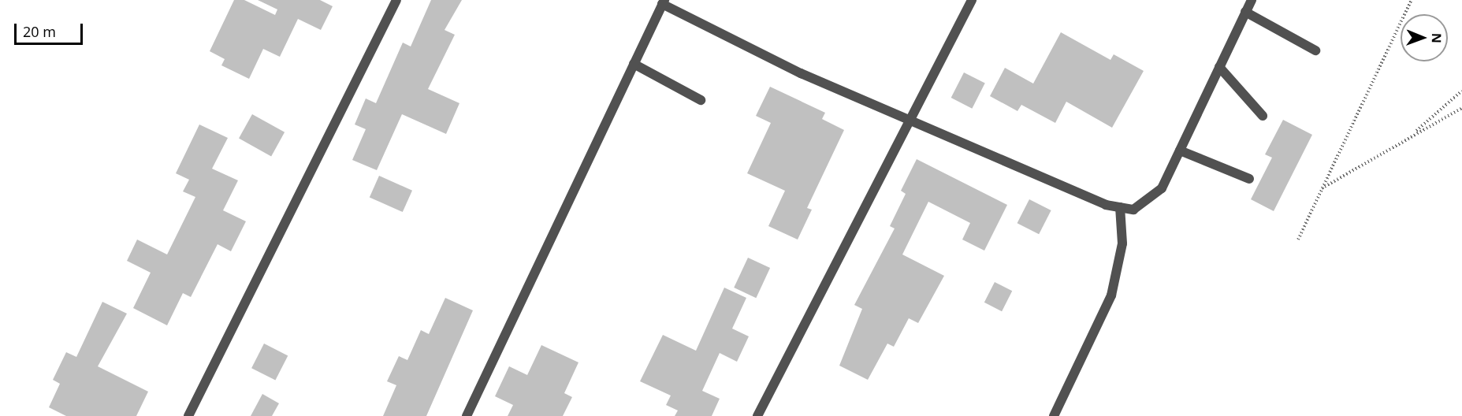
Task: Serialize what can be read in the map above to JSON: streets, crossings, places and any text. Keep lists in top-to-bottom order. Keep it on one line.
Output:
{"scale_bar":"20 m","north":"right"}
